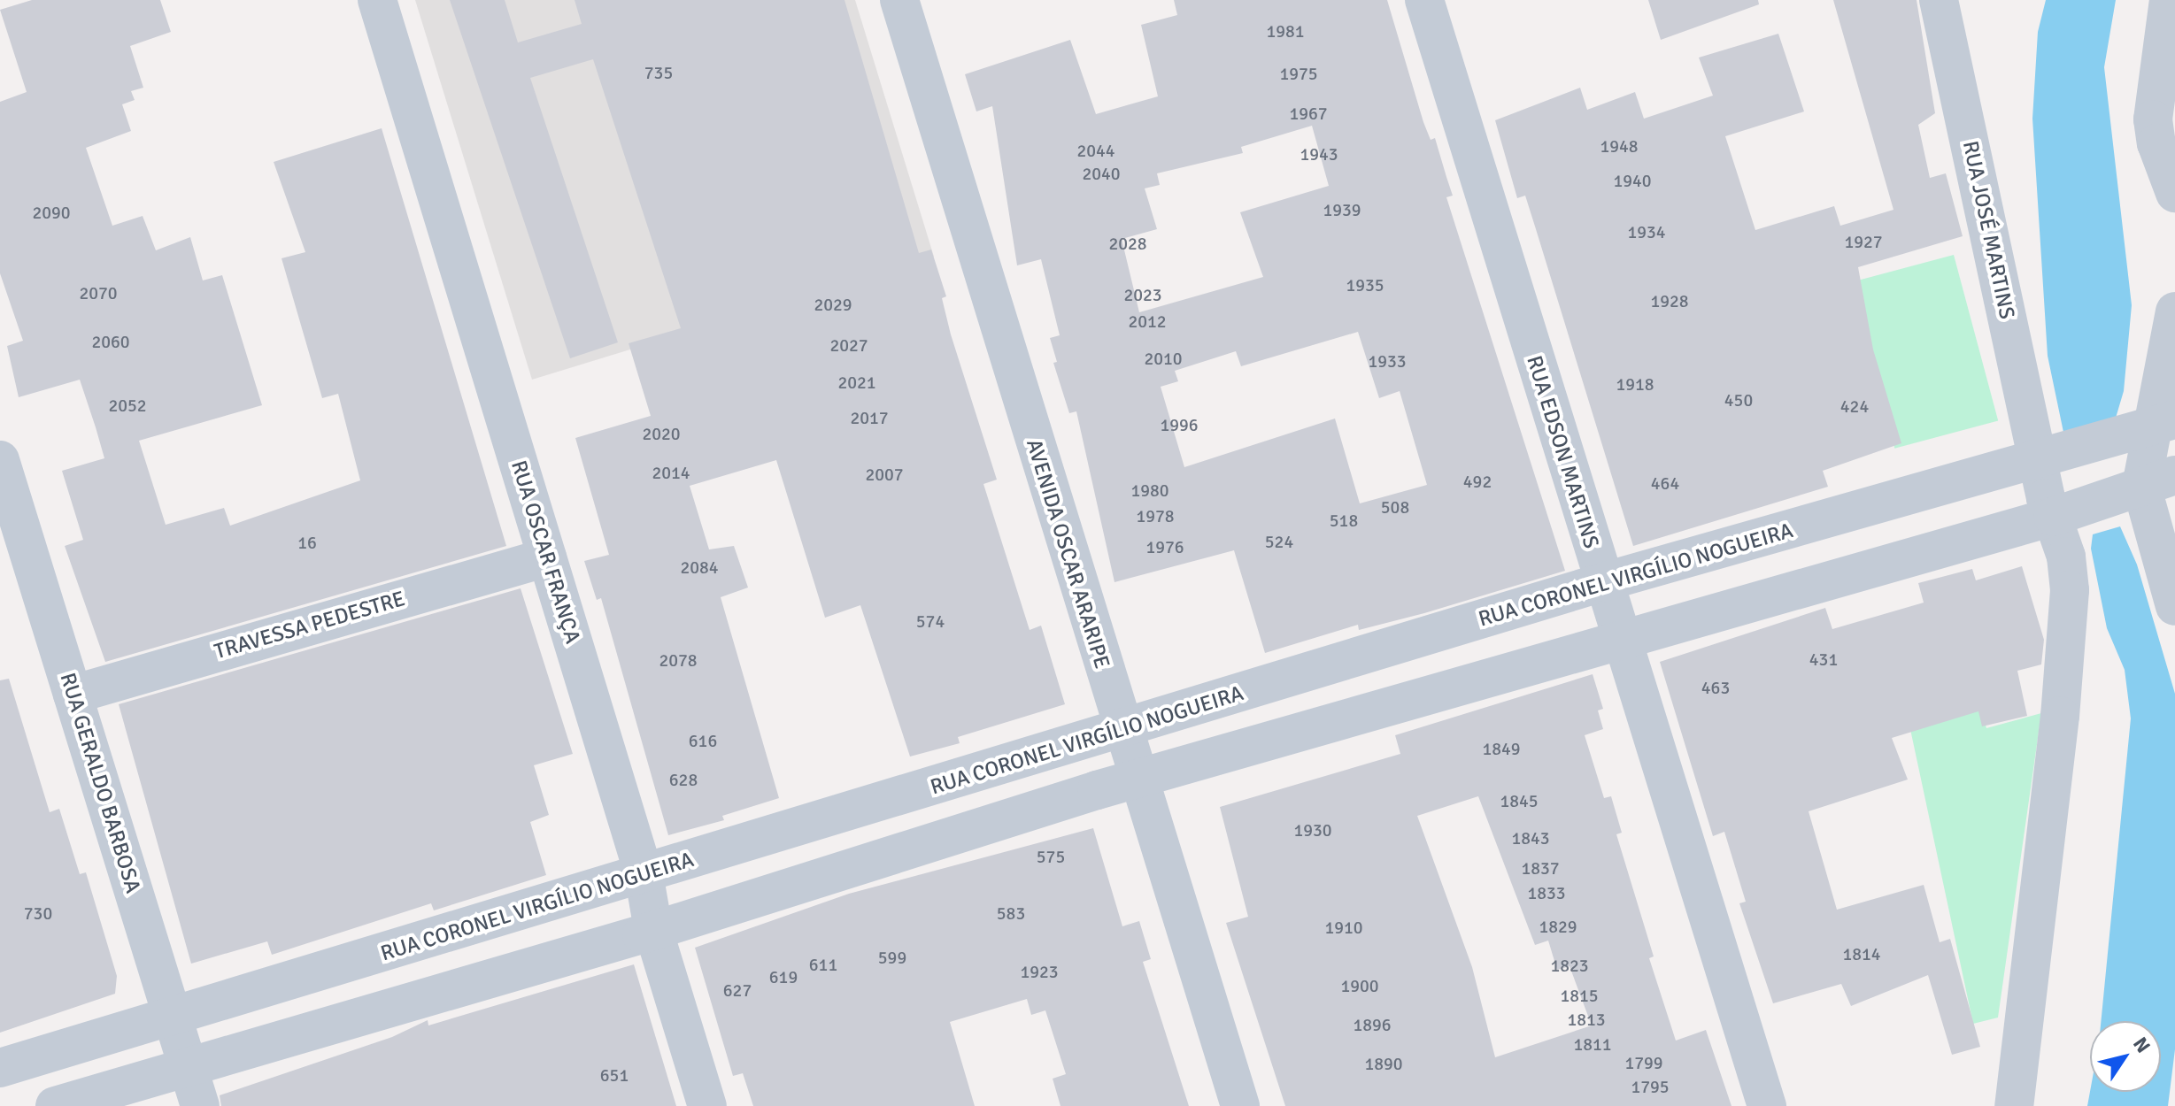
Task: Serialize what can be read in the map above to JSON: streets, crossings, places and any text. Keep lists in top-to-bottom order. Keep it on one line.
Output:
{"streets":{"street":["RUA JOSÉ MARTINS","RUA EDSON MARTINS","RUA OSCAR FRANÇA","AVENIDA OSCAR ARARIPE","RUA CORONEL VIRGÍLIO NOGUEIRA","TRAVESSA PEDESTRE","RUA GERALDO BARBOSA"]},"crossings":[["RUA JOSÉ MARTINS","RUA CORONEL VIRGÍLIO NOGUEIRA"],["RUA EDSON MARTINS","RUA CORONEL VIRGÍLIO NOGUEIRA"],["RUA OSCAR FRANÇA","RUA CORONEL VIRGÍLIO NOGUEIRA"],["RUA OSCAR FRANÇA","TRAVESSA PEDESTRE"],["AVENIDA OSCAR ARARIPE","RUA CORONEL VIRGÍLIO NOGUEIRA"],["RUA CORONEL VIRGÍLIO NOGUEIRA","RUA GERALDO BARBOSA"],["TRAVESSA PEDESTRE","RUA GERALDO BARBOSA"]],"house_numbers":["1981","735","1975","1967","1948","2044","1943","2040","1940","1939","2090","1934","1927","2028","1935","2070","2023","1928","2029","2012","2060","2027","2010","1933","2021","1918","450","2052","424","2017","1996","2020","2014","2007","492","464","1980","508","1978","518","524","16","1976","2084","574","431","2078","463","616","1849","628","1845","1930","1843","575","1837","1833","730","583","1829","1910","1814","599","611","1823","1923","619","1900","627","1815","1813","1896","1811","1799","1890","651","1795"],"north":"top right"}
